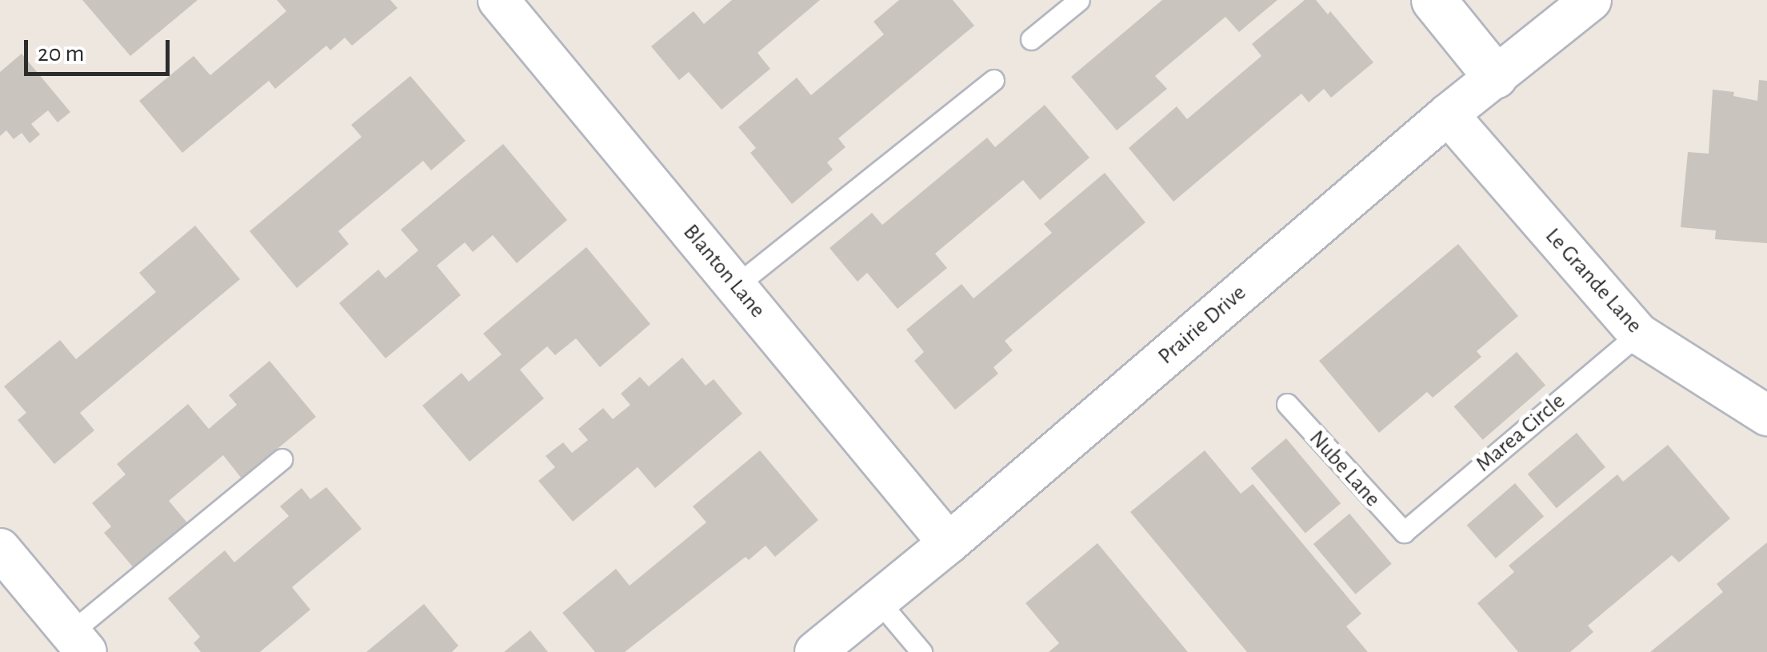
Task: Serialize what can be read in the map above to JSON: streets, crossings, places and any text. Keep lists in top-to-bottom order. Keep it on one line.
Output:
{"streets":{"street":["Blanton Lane","Le Grande Lane","Prairie Drive"],"lane":["Marea Circle","Nube Lane"]},"crossings":[["Blanton Lane","Prairie Drive"],["Le Grande Lane","Prairie Drive"],["Le Grande Lane","Marea Circle"],["Marea Circle","Nube Lane"]],"scale_bar":"20 m"}
